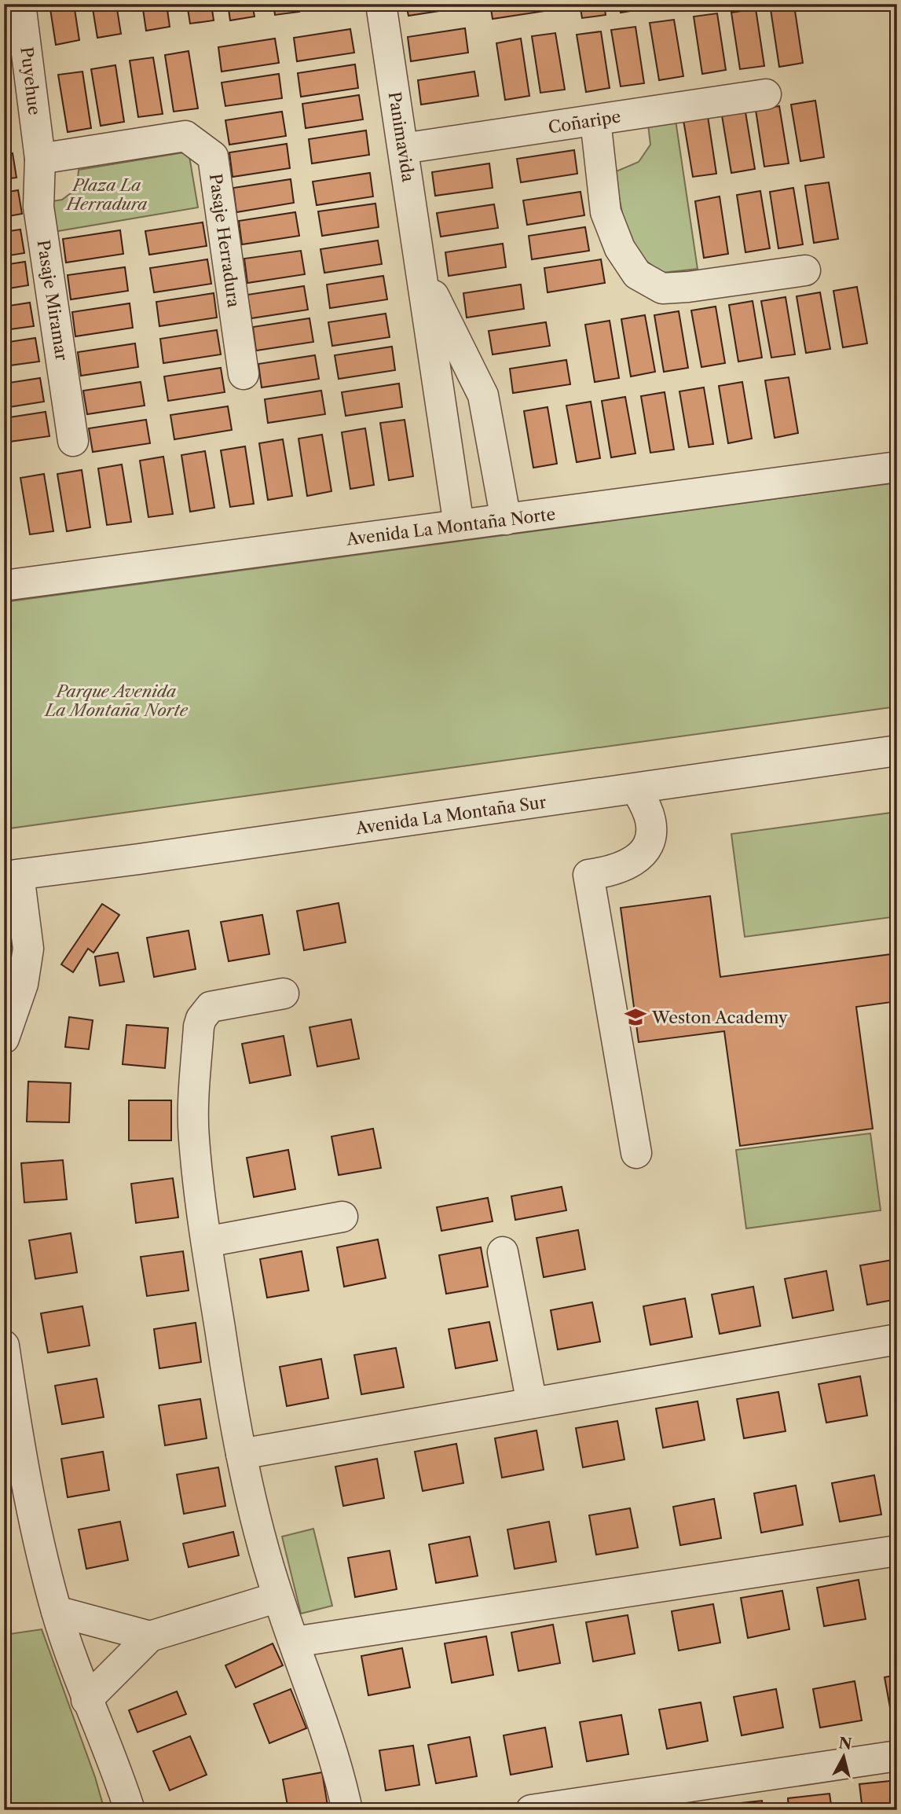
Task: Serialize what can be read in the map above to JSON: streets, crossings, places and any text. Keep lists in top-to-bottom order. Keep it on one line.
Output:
{"streets":{"street":["Puyehue","Coñaripe","Panimavida","Pasaje Herradura","Pasaje Miramar","Avenida La Montaña Norte","Avenida La Montaña Sur"]},"crossings":[["Puyehue","Pasaje Herradura"],["Puyehue","Pasaje Miramar"],["Coñaripe","Panimavida"],["Panimavida","Avenida La Montaña Norte"],["Pasaje Herradura","Pasaje Miramar"]],"parks":["Plaza La Herradura","Parque Avenida La Montaña Norte"],"places":{"school or university":["Weston Academy"]},"north":"top"}
